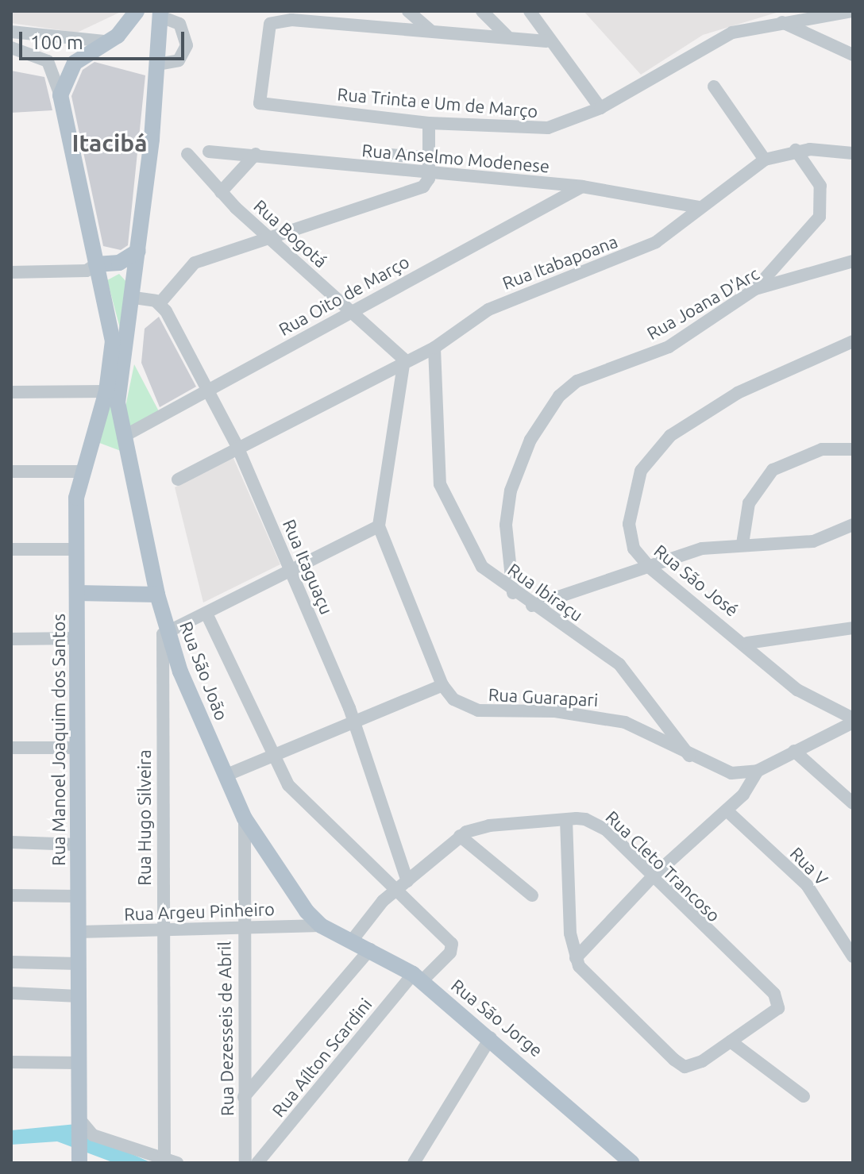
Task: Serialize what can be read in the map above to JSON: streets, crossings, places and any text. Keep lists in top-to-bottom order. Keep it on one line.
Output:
{"streets":{"main road":["Rua São João","Rua Manoel Joaquim dos Santos","Rua São Jorge"],"street":["Rua Trinta e Um de Março","Rua Anselmo Modenese","Rua Bogotá","Rua Itabapoana","Rua Oito de Março","Rua Joana D'Arc","Rua Itaguaçu","Rua São José","Rua Ibiraçu","Rua Guarapari","Rua Hugo Silveira","Rua Cleto Trancoso","Rua V","Rua Argeu Pinheiro","Rua Dezesseis de Abril","Rua Aílton Scardini"]},"crossings":[["Rua Anselmo Modenese","Rua Itabapoana"],["Rua Anselmo Modenese","Rua Oito de Março"],["Rua Bogotá","Rua Itabapoana"],["Rua Bogotá","Rua Oito de Março"],["Rua Itabapoana","Rua Itaguaçu"],["Rua Itabapoana","Rua Ibiraçu"],["Rua Oito de Março","Rua Itaguaçu"],["Rua Oito de Março","Rua São João"],["Rua Joana D'Arc","Rua Ibiraçu"],["Rua Itaguaçu","Rua Cleto Trancoso"],["Rua São José","Rua Guarapari"],["Rua Ibiraçu","Rua Guarapari"],["Rua São João","Rua Manoel Joaquim dos Santos"],["Rua São João","Rua Hugo Silveira"],["Rua São João","Rua Argeu Pinheiro"],["Rua São João","Rua São Jorge"],["Rua São João","Rua Dezesseis de Abril"],["Rua Manoel Joaquim dos Santos","Rua Argeu Pinheiro"],["Rua Hugo Silveira","Rua Argeu Pinheiro"],["Rua Cleto Trancoso","Rua São Jorge"],["Rua Cleto Trancoso","Rua Aílton Scardini"],["Rua Argeu Pinheiro","Rua São Jorge"],["Rua Argeu Pinheiro","Rua Dezesseis de Abril"],["Rua São Jorge","Rua Aílton Scardini"]],"districts":["Itacibá"],"scale_bar":"100 m"}
